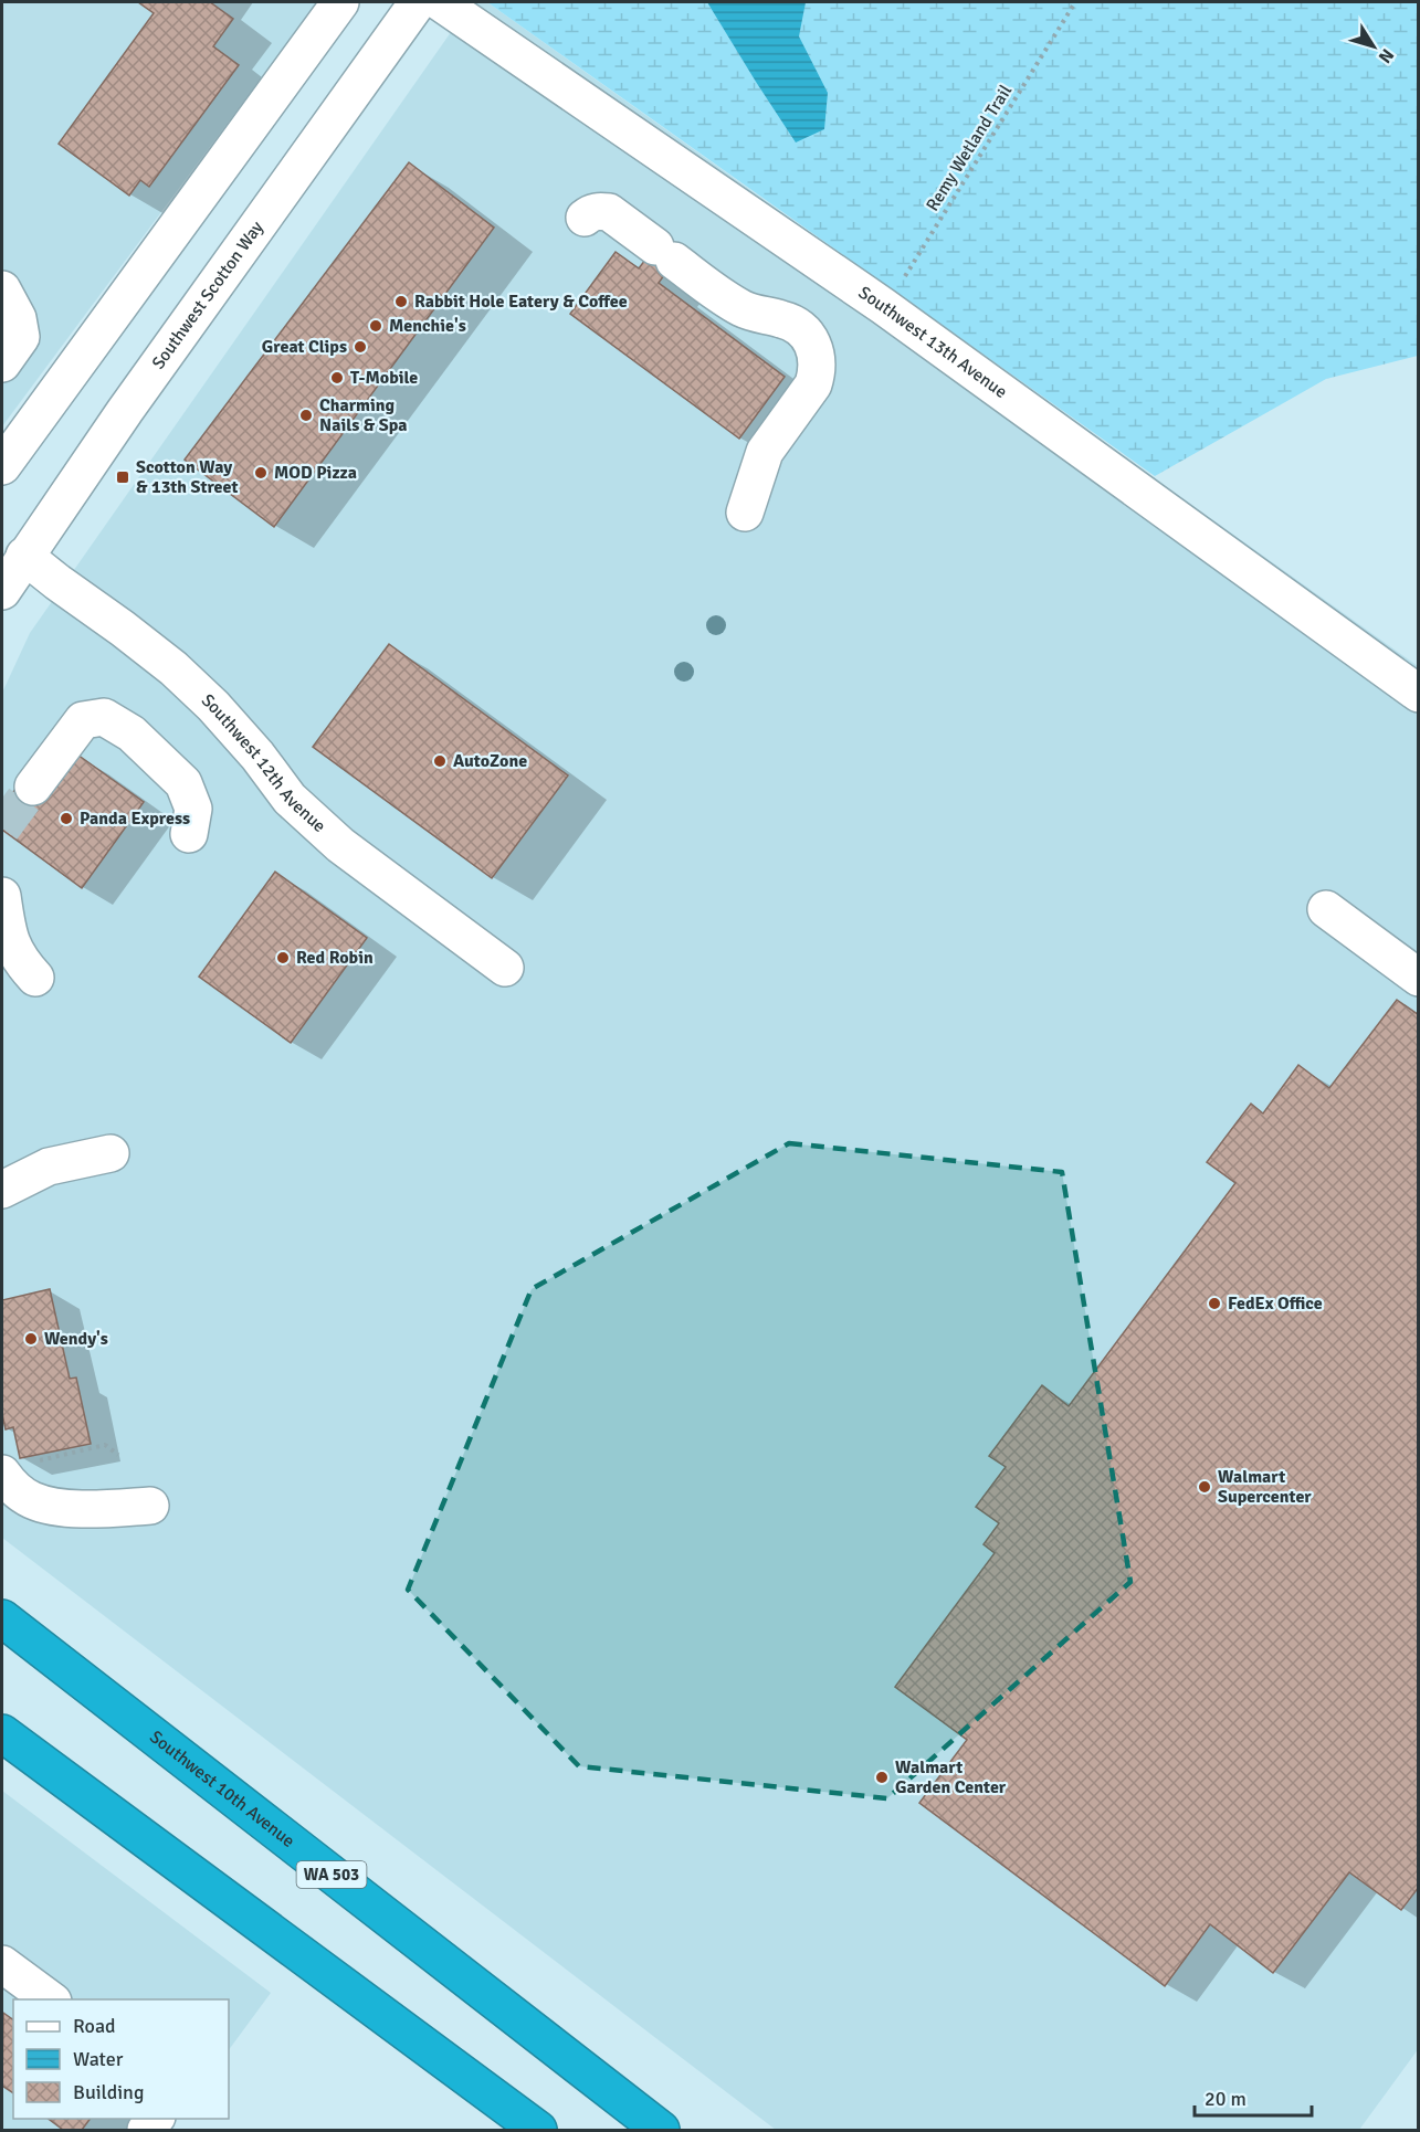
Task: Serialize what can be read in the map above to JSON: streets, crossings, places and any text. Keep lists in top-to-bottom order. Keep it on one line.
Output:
{"streets":{"highway":["Southwest 10th Avenue","WA 503"],"street":["Southwest Scotton Way","Southwest 13th Avenue","Southwest 12th Avenue"],"path":["Remy Wetland Trail"]},"crossings":[["Remy Wetland Trail","Southwest 13th Avenue"],["Southwest Scotton Way","Southwest 12th Avenue"]],"places":{"other":["Rabbit Hole Eatery & Coffee","Menchie's","Great Clips","T-Mobile","Charming Nails & Spa","MOD Pizza","AutoZone","Panda Express","Red Robin","FedEx Office","Wendy's","Walmart Supercenter","Walmart Garden Center"],"transit":["Scotton Way & 13th Street"]},"legend":["Road","Water","Building"],"scale_bar":"20 m","north":"bottom right"}
